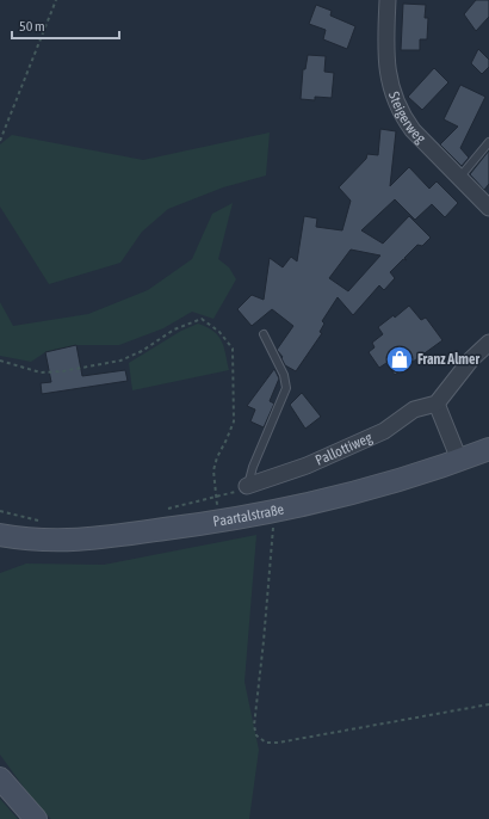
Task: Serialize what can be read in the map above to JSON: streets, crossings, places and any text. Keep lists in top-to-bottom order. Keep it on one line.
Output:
{"streets":{"main road":["Paartalstraße"],"street":["Steigerweg","Pallottiweg"]},"places":{"shop":["Franz Almer"]},"scale_bar":"50 m"}
